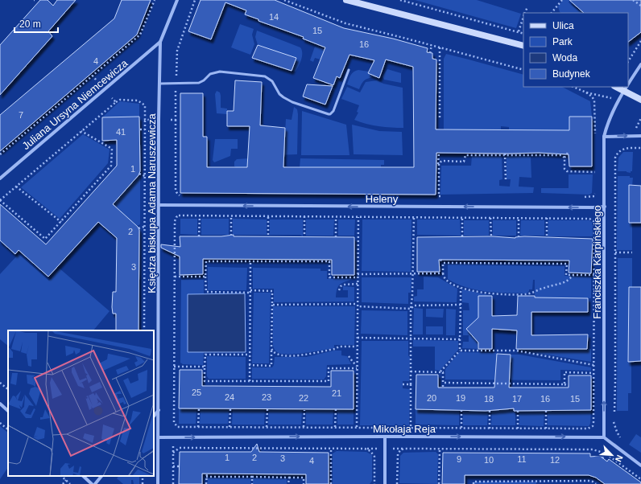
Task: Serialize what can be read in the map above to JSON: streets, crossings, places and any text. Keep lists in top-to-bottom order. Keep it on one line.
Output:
{"streets":{"street":["Juliana Ursyna Niemcewicza","Heleny","Księdza biskupa Adama Naruszewicza","Franciszka Karpińskiego","Mikołaja Reja"]},"crossings":[["Juliana Ursyna Niemcewicza","Księdza biskupa Adama Naruszewicza"],["Heleny","Księdza biskupa Adama Naruszewicza"],["Heleny","Franciszka Karpińskiego"],["Księdza biskupa Adama Naruszewicza","Mikołaja Reja"],["Franciszka Karpińskiego","Mikołaja Reja"]],"one_way":["Heleny","Franciszka Karpińskiego","Mikołaja Reja"],"house_numbers":["14","15","16","4","7","41","1","2","3","25","21","24","23","22","20","19","18","17","16","15","1","2","3","9","11","10","12","4"],"legend":["Ulica","Park","Woda","Budynek"],"scale_bar":"20 m","north":"bottom right"}
